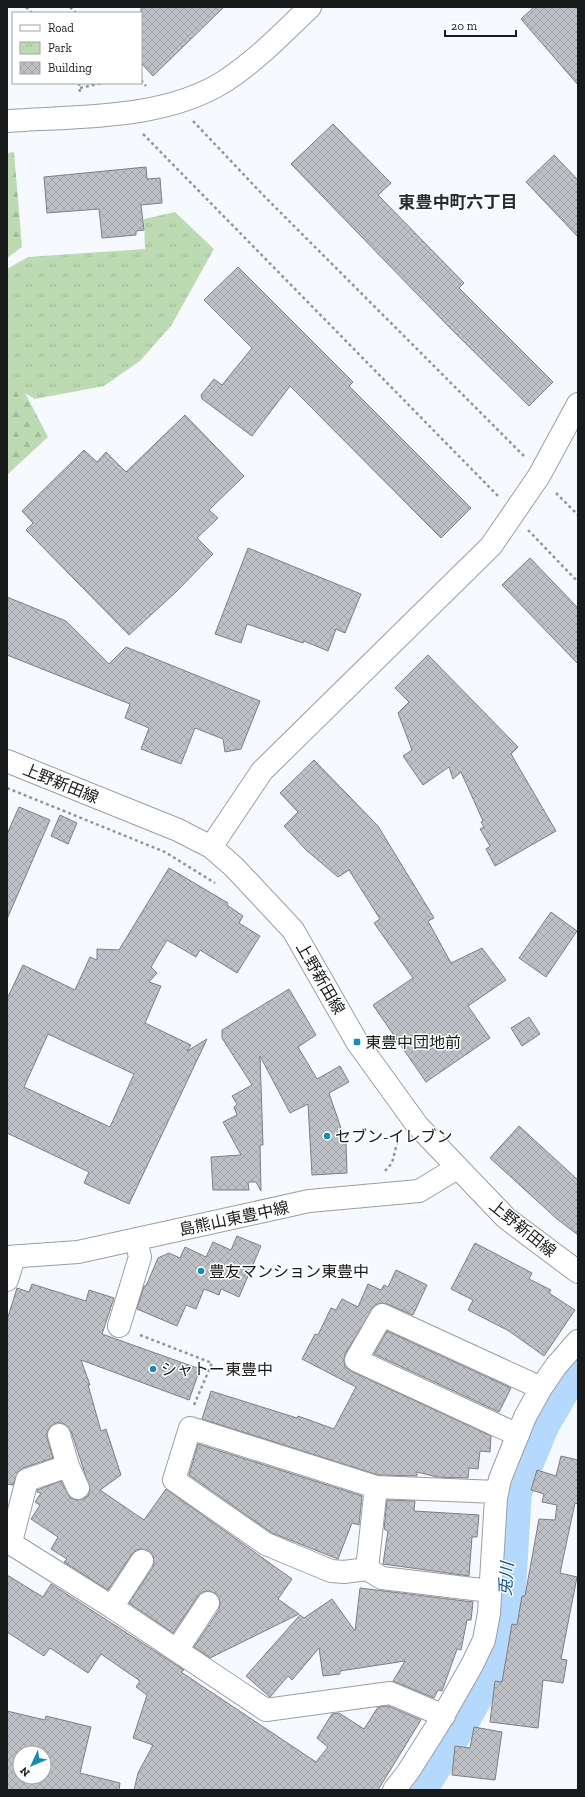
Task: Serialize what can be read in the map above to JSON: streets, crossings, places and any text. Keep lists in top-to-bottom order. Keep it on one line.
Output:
{"streets":{"street":["上野新田線","島熊山東豊中線"]},"crossings":[["上野新田線","島熊山東豊中線"]],"districts":["東豊中町六丁目"],"water":["兎川"],"places":{"transit":["東豊中団地前"],"other":["セブン-イレブン","豊友マンション東豊中","シャトー東豊中"]},"legend":["Road","Park","Building"],"scale_bar":"20 m","north":"bottom left"}
